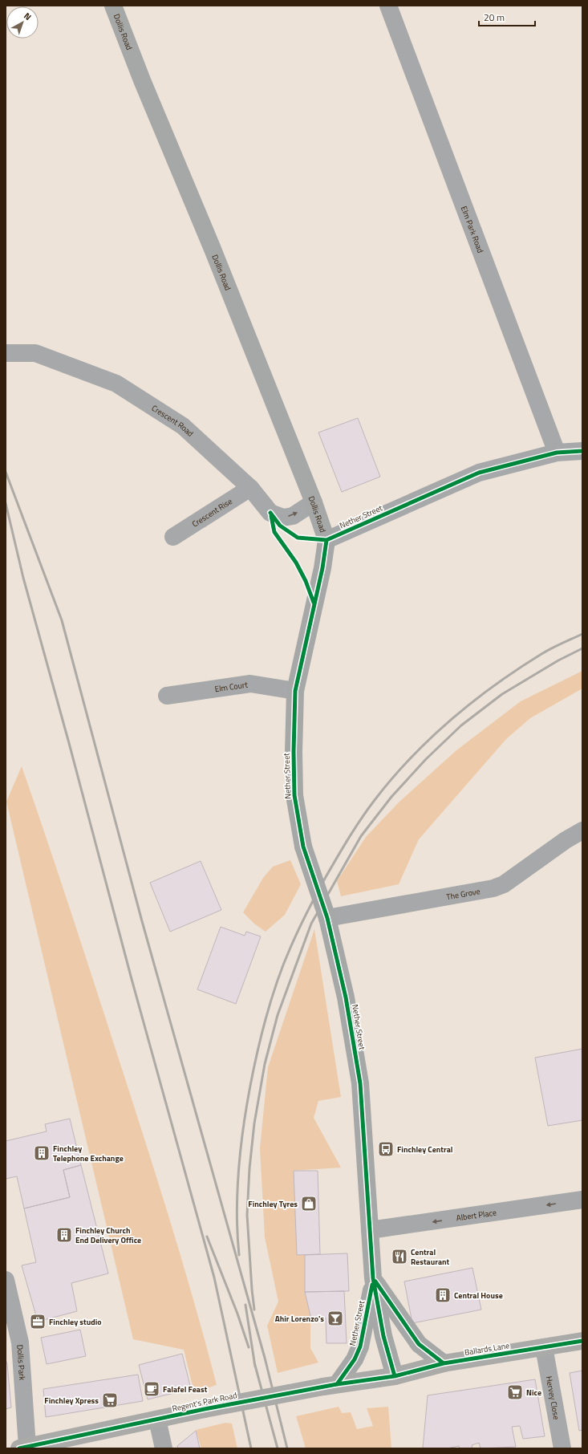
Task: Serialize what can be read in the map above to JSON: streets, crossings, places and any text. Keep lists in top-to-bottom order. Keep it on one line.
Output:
{"streets":{"main road":["Dollis Road","Nether Street","Ballards Lane","Regent's Park Road"],"street":["Elm Park Road","Crescent Road","Crescent Rise","Elm Court","The Grove","Albert Place","Dollis Park","Hervey Close"]},"crossings":[["Dollis Road","Crescent Road"],["Dollis Road","Nether Street"],["Elm Park Road","Nether Street"],["Crescent Road","Crescent Rise"],["Nether Street","Elm Court"],["Nether Street","The Grove"],["Nether Street","Albert Place"],["Nether Street","Ballards Lane"],["Nether Street","Regent's Park Road"],["Ballards Lane","Hervey Close"],["Ballards Lane","Regent's Park Road"],["Dollis Park","Regent's Park Road"]],"one_way":["Albert Place"],"places":{"bus stop":["Finchley Central"],"building":["Finchley Telephone Exchange","Finchley Church End Delivery Office","Central House"],"shop":["Finchley Tyres"],"restaurant":["Central Restaurant"],"bar":["Ahir Lorenzo's"],"office":["Finchley studio"],"cafe":["Falafel Feast"],"supermarket":["Nice","Finchley Xpress"]},"scale_bar":"20 m","north":"top right"}
